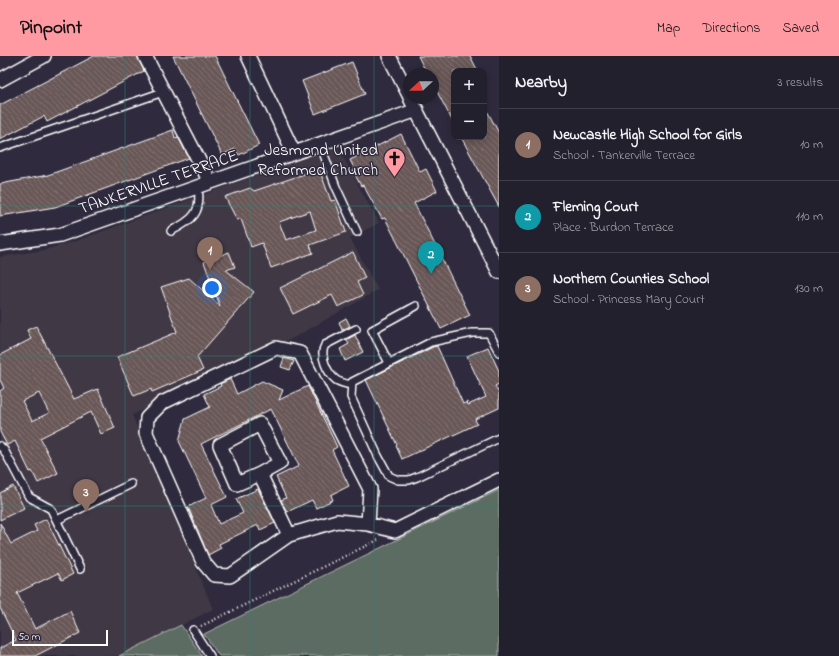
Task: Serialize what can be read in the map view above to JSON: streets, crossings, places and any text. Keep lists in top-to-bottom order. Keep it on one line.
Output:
{"streets":{"street":["TANKERVILLE TERRACE"]},"places":{"church":["Jesmond United Reformed Church"]},"scale_bar":"50 m","north":"left","page":{"header":"Pinpoint","nav":["Map","Directions","Saved"],"heading":["Nearby","3 results"],"map_buttons":["+","−"],"list":[{"mark":"1","name":"Newcastle High School for Girls","note":"School · Tankerville Terrace","value":"10 m"},{"mark":"2","name":"Fleming Court","note":"Place · Burdon Terrace","value":"110 m"},{"mark":"3","name":"Northern Counties School","note":"School · Princess Mary Court","value":"130 m"}],"pins":["1","2","3"],"scale":"50 m"}}
